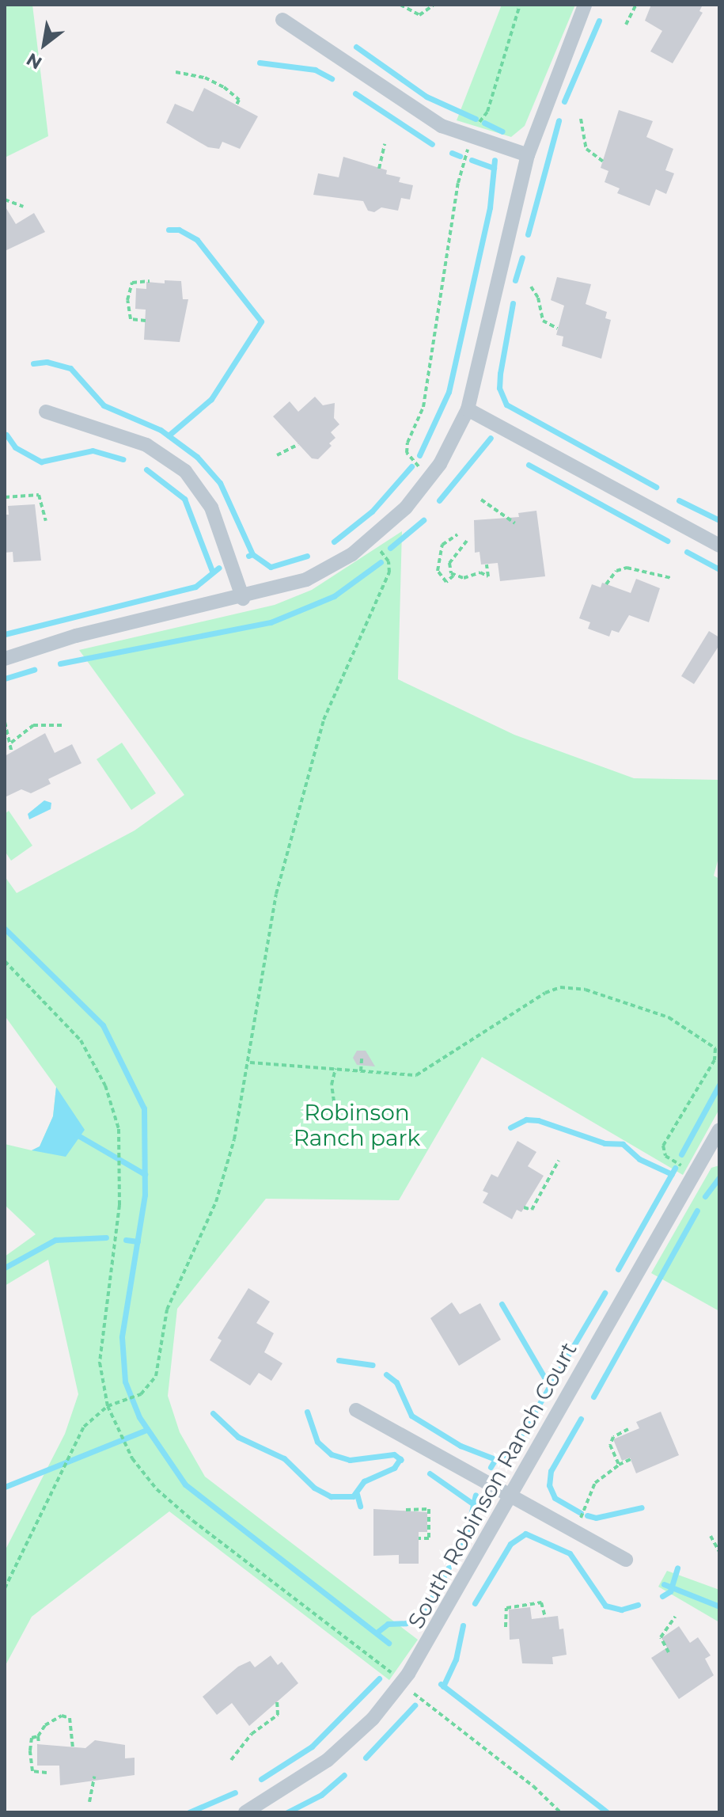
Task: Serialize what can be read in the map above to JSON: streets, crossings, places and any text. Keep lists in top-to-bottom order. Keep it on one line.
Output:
{"streets":{"street":["South Robinson Ranch Court"]},"parks":["Robinson Ranch park"],"north":"bottom left"}
